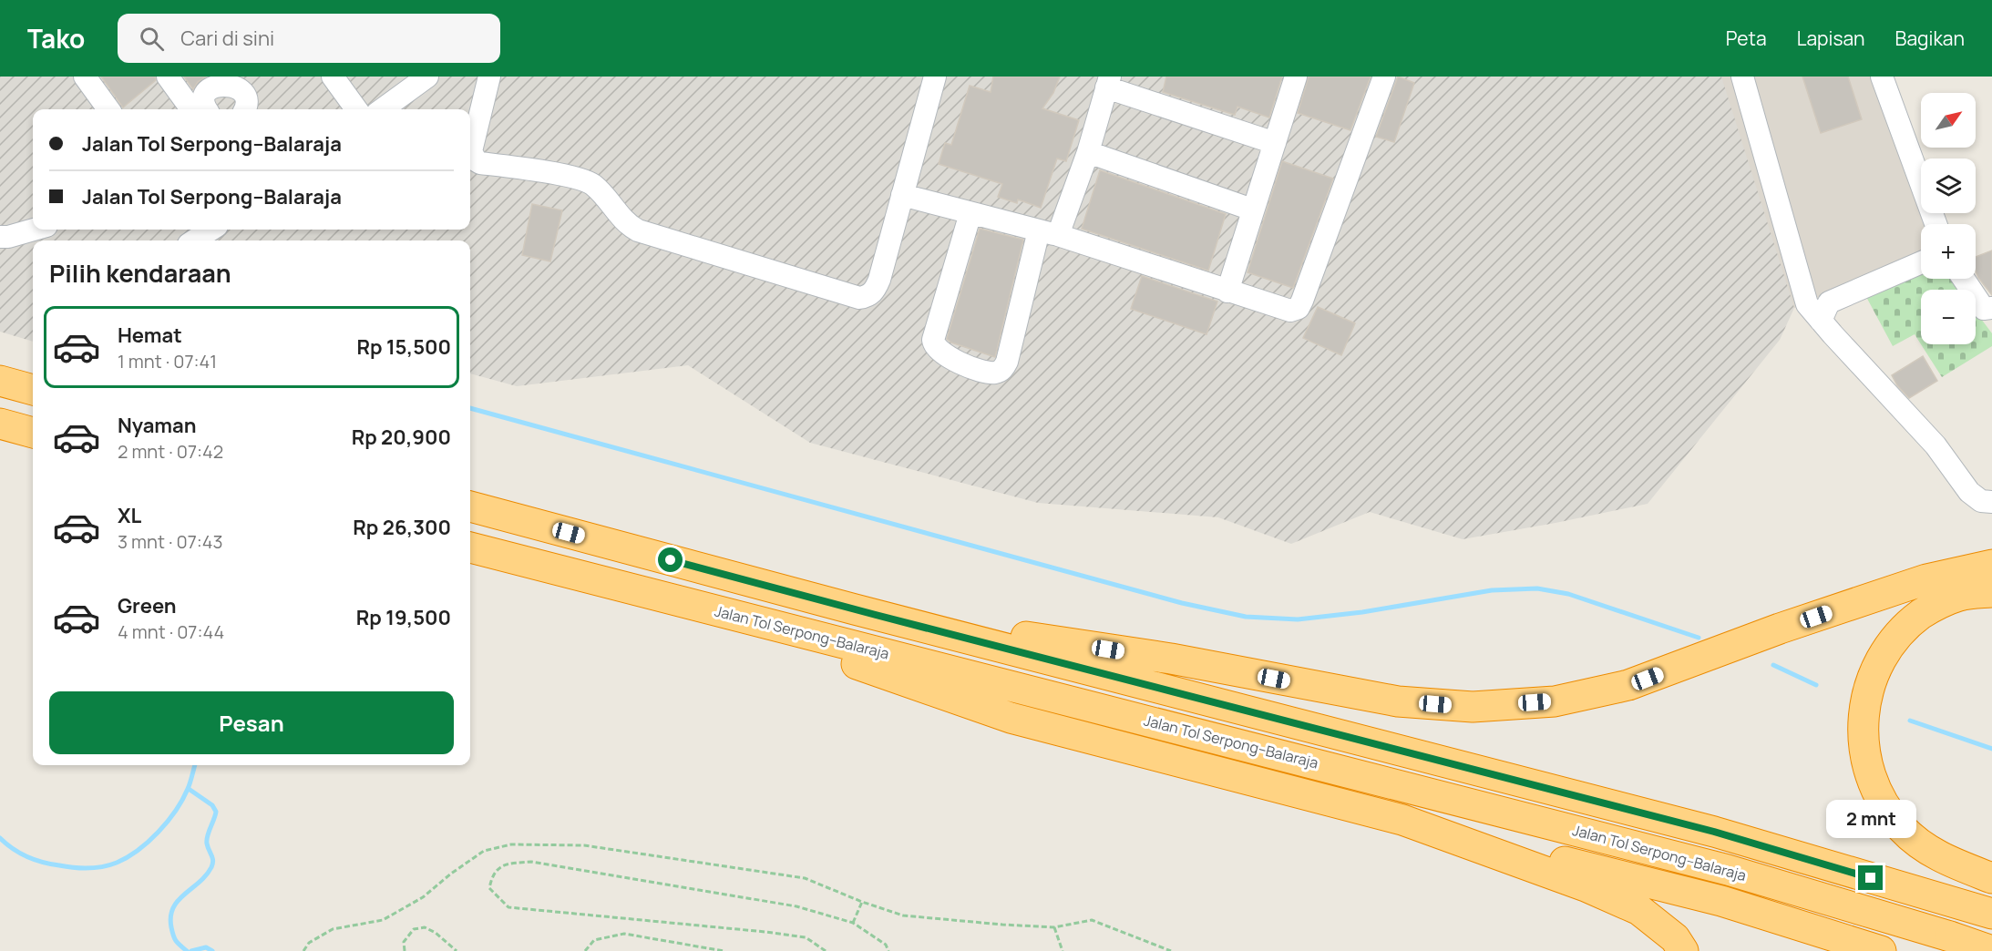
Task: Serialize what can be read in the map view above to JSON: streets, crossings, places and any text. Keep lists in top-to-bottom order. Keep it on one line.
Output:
{"streets":{"highway":["Jalan Tol Serpong–Balaraja"]},"north":"top right","page":{"header":"Tako","search":"Cari di sini","nav":["Peta","Lapisan","Bagikan"],"map_buttons":["+","−"],"banner":["Jalan Tol Serpong–Balaraja","Jalan Tol Serpong–Balaraja"],"heading":"Pilih kendaraan","list":[{"name":"Hemat","note":"1 mnt · 07:41","value":"Rp 15,500"},{"name":"Nyaman","note":"2 mnt · 07:42","value":"Rp 20,900"},{"name":"XL","note":"3 mnt · 07:43","value":"Rp 26,300"},{"name":"Green","note":"4 mnt · 07:44","value":"Rp 19,500"}],"buttons":"Pesan","bubble":"2 mnt"}}
